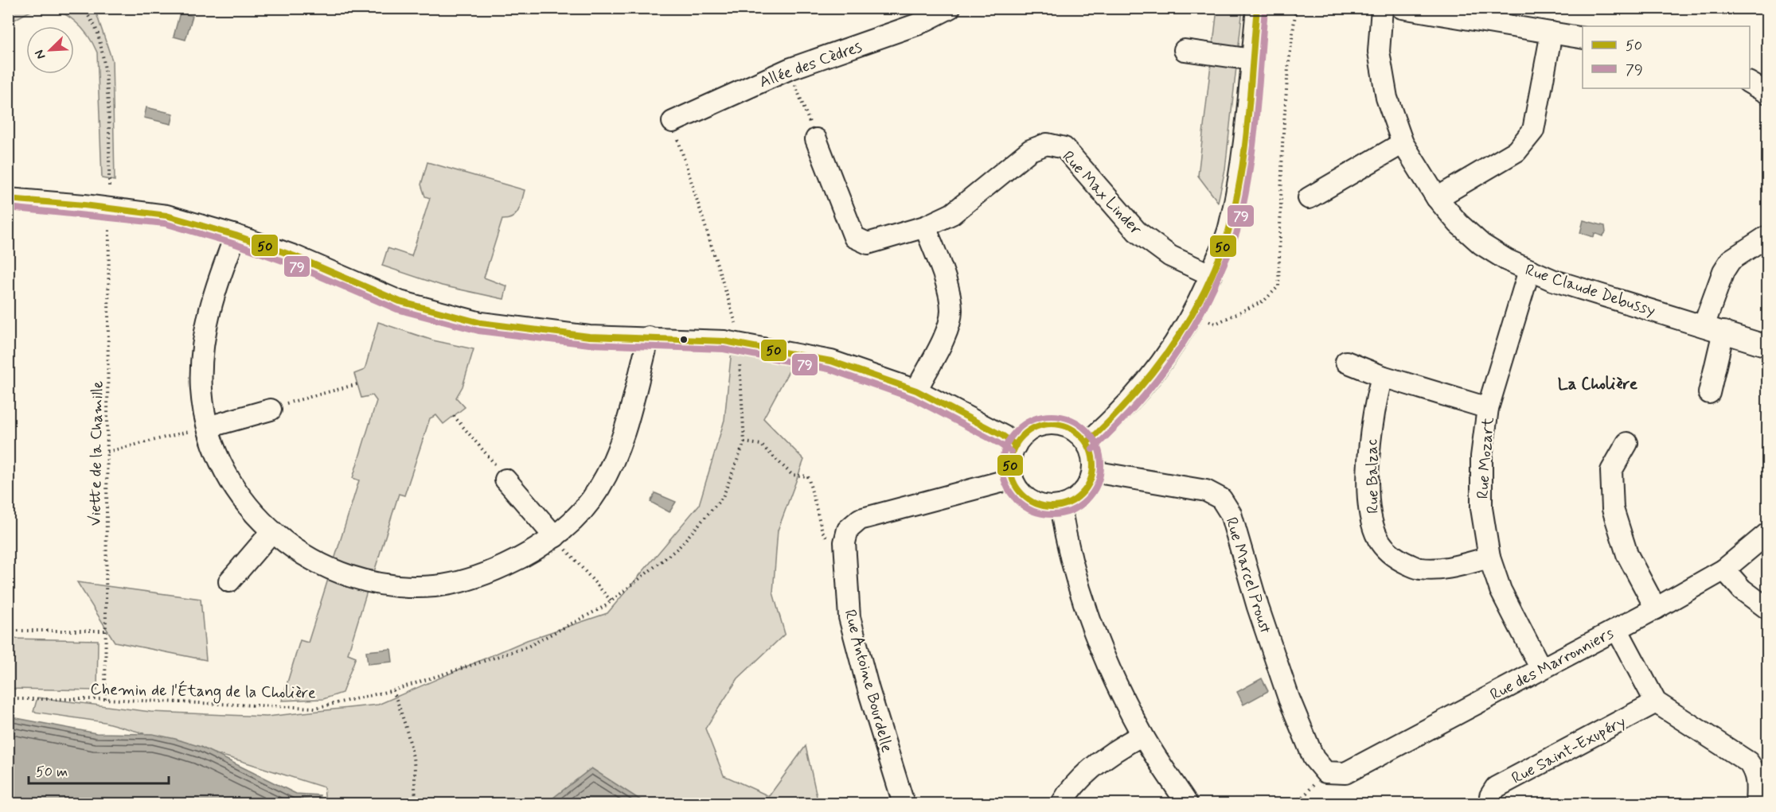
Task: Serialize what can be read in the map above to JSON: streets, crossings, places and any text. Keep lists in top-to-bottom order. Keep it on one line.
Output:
{"streets":{"street":["Allée des Cèdres","Rue Max Linder","Rue Claude Debussy","Rue Mozart","Rue Balzac","Rue Marcel Proust","Rue des Marronniers","Rue Antoine Bourdelle","Rue Saint-Exupéry"],"path":["Viette de la Chamille","Chemin de l'Étang de la Cholière"]},"crossings":[["Rue Claude Debussy","Rue Mozart"],["Viette de la Chamille","Chemin de l'Étang de la Cholière"],["Rue Mozart","Rue Balzac"],["Rue Mozart","Rue des Marronniers"],["Rue Marcel Proust","Rue des Marronniers"]],"districts":["La Cholière"],"lines":["transit line 50","transit line 79"],"legend":["50","79"],"scale_bar":"50 m","north":"bottom left"}
